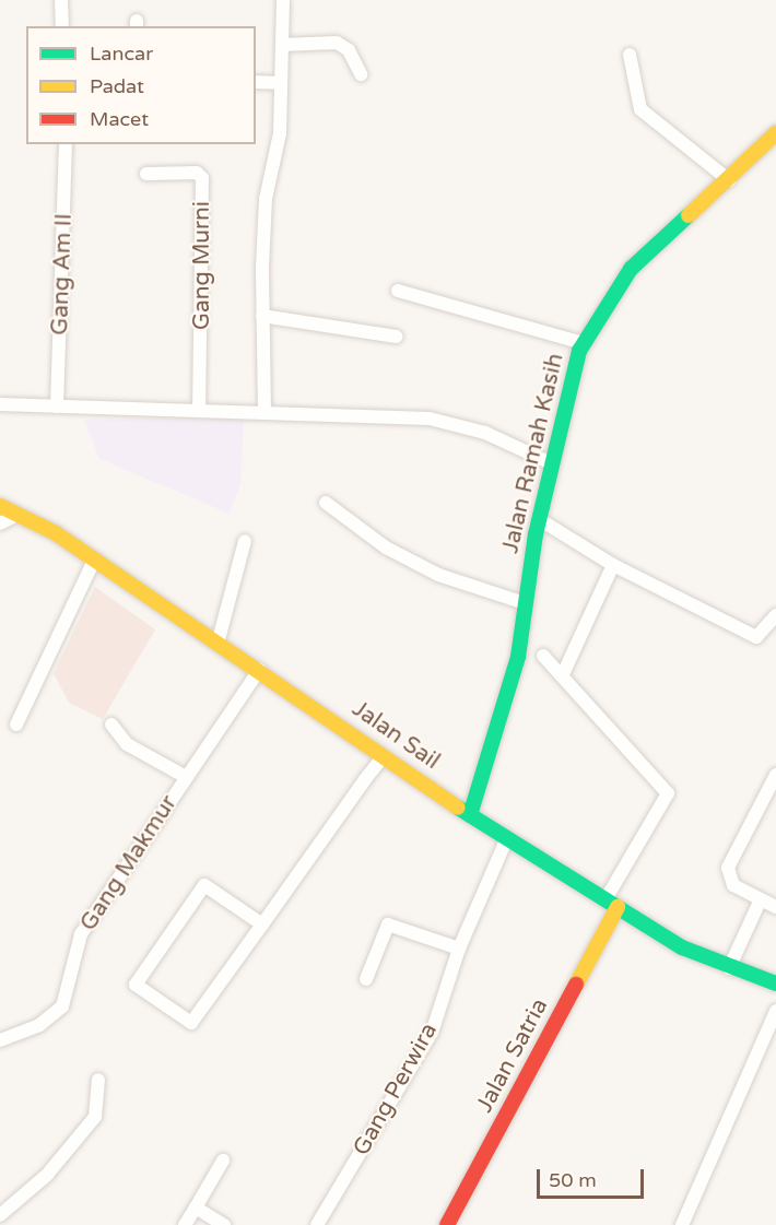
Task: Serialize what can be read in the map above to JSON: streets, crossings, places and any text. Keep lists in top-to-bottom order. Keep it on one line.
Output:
{"streets":{"street":["Gang Murni","Gang Am II","Jalan Ramah Kasih","Jalan Sail","Gang Makmur","Jalan Satria","Gang Perwira"]},"crossings":[["Jalan Ramah Kasih","Jalan Sail"],["Jalan Sail","Gang Makmur"],["Jalan Sail","Jalan Satria"],["Jalan Sail","Gang Perwira"]],"legend":["Lancar","Padat","Macet"],"scale_bar":"50 m"}
